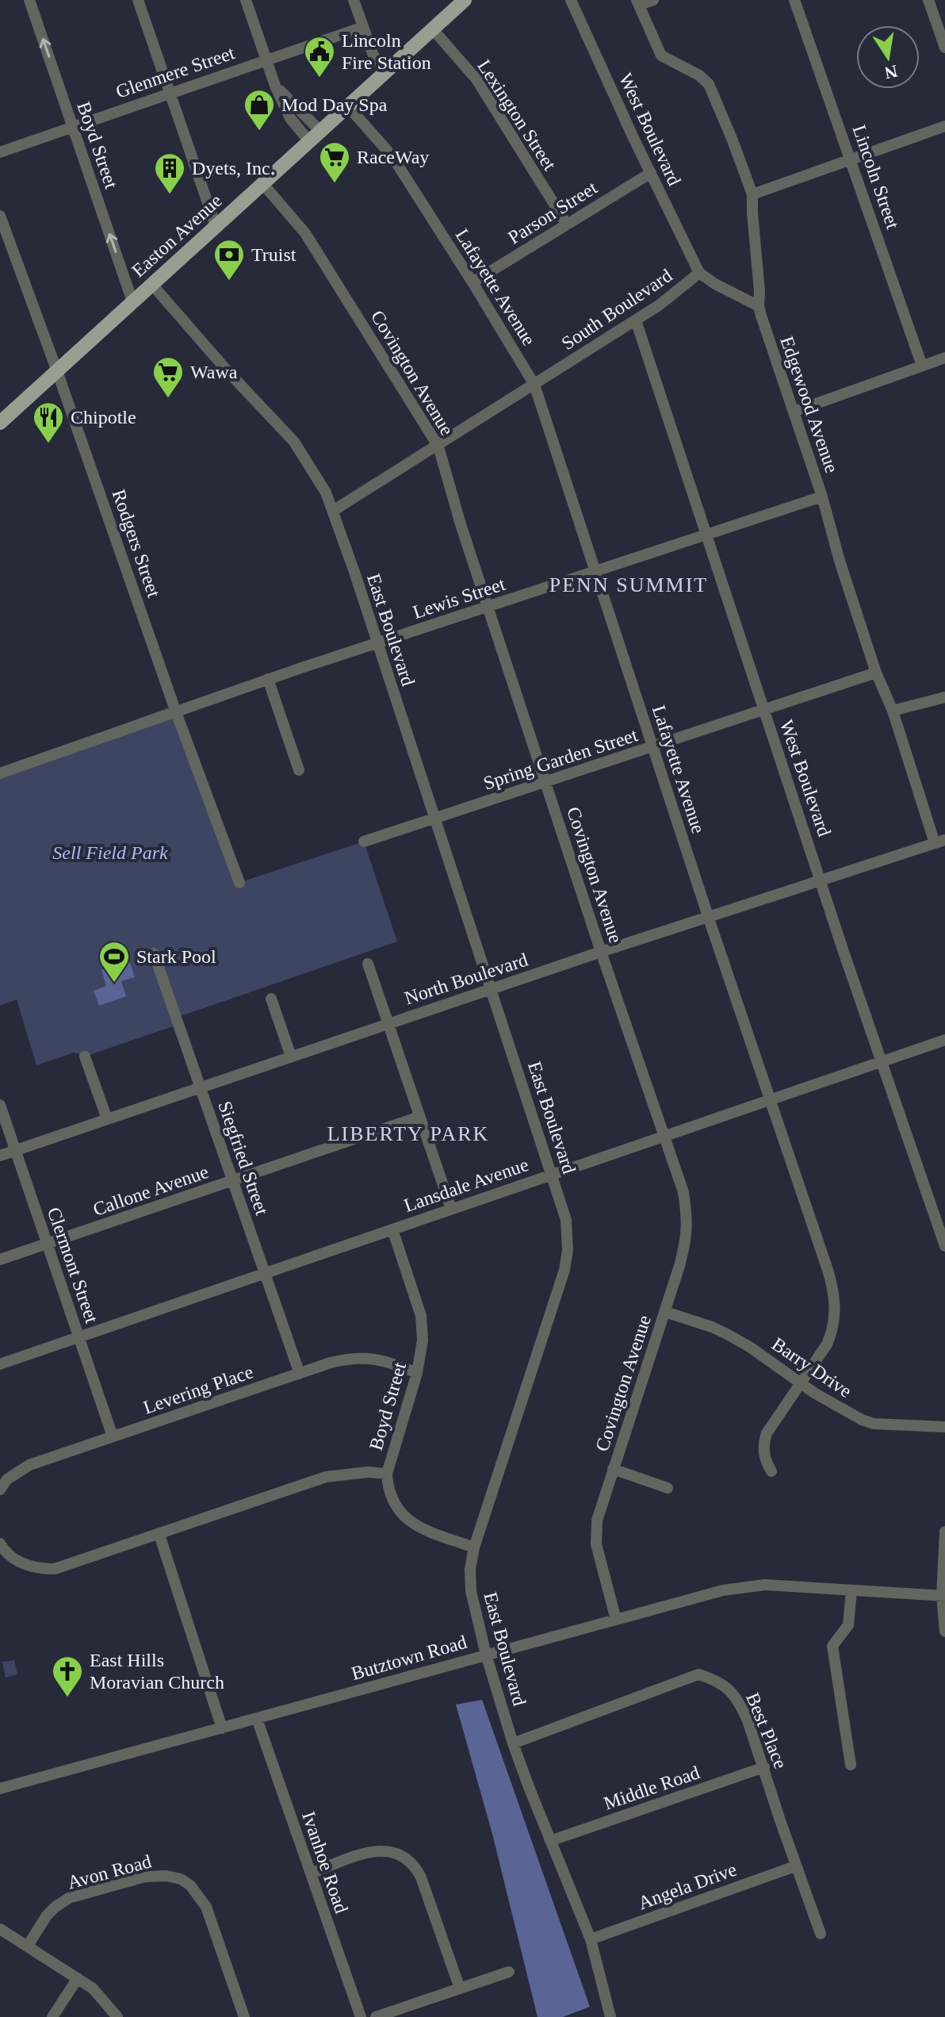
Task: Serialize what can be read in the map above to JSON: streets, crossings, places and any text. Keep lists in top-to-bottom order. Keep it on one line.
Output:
{"streets":{"main road":["Easton Avenue"],"street":["Glenmere Street","Lexington Street","West Boulevard","Boyd Street","Lincoln Street","Parson Street","Lafayette Avenue","South Boulevard","Covington Avenue","Edgewood Avenue","Rodgers Street","Lewis Street","East Boulevard","Spring Garden Street","North Boulevard","Siegfried Street","Lansdale Avenue","Callone Avenue","Clermont Street","Barry Drive","Levering Place","Butztown Road","Best Place","Middle Road","Ivanhoe Road","Avon Road","Angela Drive"]},"crossings":[["Glenmere Street","Boyd Street"],["Lexington Street","Parson Street"],["Lexington Street","Easton Avenue"],["West Boulevard","Parson Street"],["West Boulevard","South Boulevard"],["West Boulevard","Lewis Street"],["West Boulevard","Spring Garden Street"],["West Boulevard","North Boulevard"],["West Boulevard","Lansdale Avenue"],["Boyd Street","Easton Avenue"],["Boyd Street","East Boulevard"],["Boyd Street","Lansdale Avenue"],["Boyd Street","Levering Place"],["Parson Street","Lafayette Avenue"],["Easton Avenue","Lafayette Avenue"],["Easton Avenue","Covington Avenue"],["Easton Avenue","Rodgers Street"],["Easton Avenue","East Boulevard"],["Lafayette Avenue","South Boulevard"],["Lafayette Avenue","Lewis Street"],["Lafayette Avenue","Spring Garden Street"],["Lafayette Avenue","North Boulevard"],["Lafayette Avenue","Lansdale Avenue"],["Lafayette Avenue","Barry Drive"],["South Boulevard","Covington Avenue"],["South Boulevard","Edgewood Avenue"],["South Boulevard","East Boulevard"],["Covington Avenue","Lewis Street"],["Covington Avenue","Spring Garden Street"],["Covington Avenue","North Boulevard"],["Covington Avenue","Lansdale Avenue"],["Covington Avenue","Barry Drive"],["Covington Avenue","Butztown Road"],["Edgewood Avenue","Lewis Street"],["Edgewood Avenue","Spring Garden Street"],["Edgewood Avenue","North Boulevard"],["Rodgers Street","Lewis Street"],["Lewis Street","East Boulevard"],["East Boulevard","Spring Garden Street"],["East Boulevard","North Boulevard"],["East Boulevard","Lansdale Avenue"],["East Boulevard","Butztown Road"],["East Boulevard","Best Place"],["East Boulevard","Middle Road"],["East Boulevard","Angela Drive"],["North Boulevard","Siegfried Street"],["North Boulevard","Clermont Street"],["Siegfried Street","Lansdale Avenue"],["Siegfried Street","Callone Avenue"],["Siegfried Street","Levering Place"],["Lansdale Avenue","Clermont Street"],["Callone Avenue","Clermont Street"],["Clermont Street","Levering Place"],["Butztown Road","Ivanhoe Road"],["Best Place","Middle Road"],["Best Place","Angela Drive"]],"one_way":["Boyd Street"],"districts":["PENN SUMMIT","LIBERTY PARK"],"parks":["Sell Field Park"],"places":{"public building":["Lincoln Fire Station"],"shop":["Mod Day Spa"],"supermarket":["RaceWay","Wawa"],"building":["Dyets, Inc."],"bank":["Truist"],"restaurant":["Chipotle"],"sports":["Stark Pool"],"church":["East Hills Moravian Church"]},"north":"bottom"}
